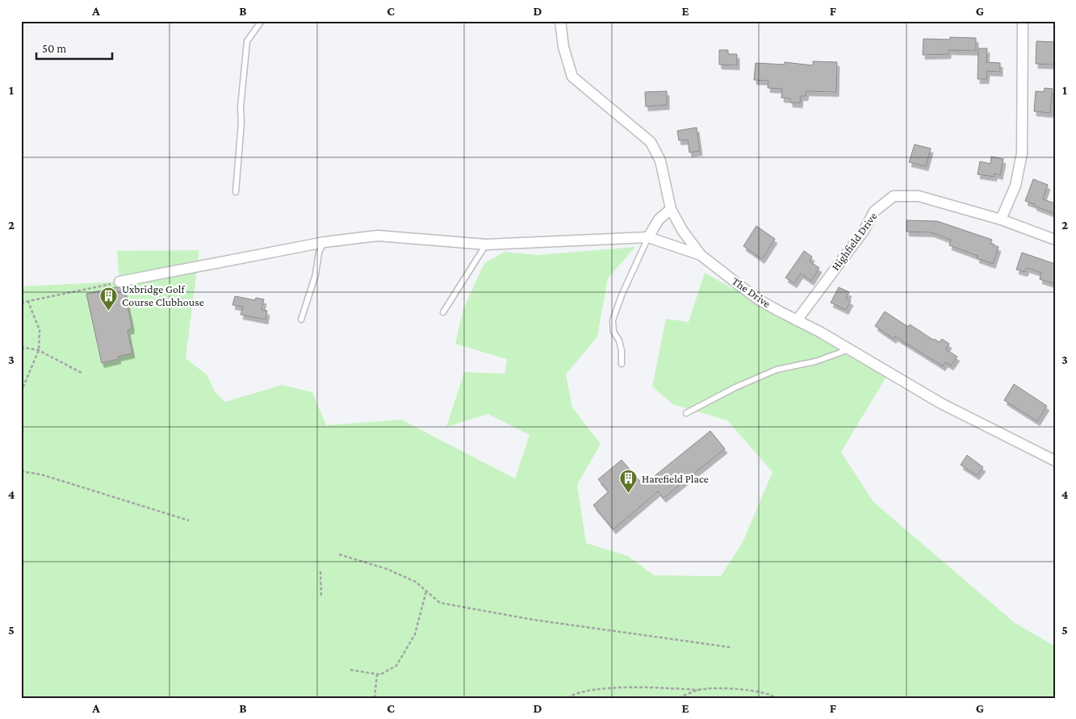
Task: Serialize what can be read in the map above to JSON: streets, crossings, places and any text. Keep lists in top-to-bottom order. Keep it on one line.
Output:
{"streets":{"street":["Highfield Drive","The Drive"]},"crossings":[["Highfield Drive","The Drive"]],"places":{"building":["Uxbridge Golf Course Clubhouse","Harefield Place"]},"scale_bar":"50 m","grid":{"columns":["A","B","C","D","E","F","G"],"rows":["1","2","3","4","5"]}}
